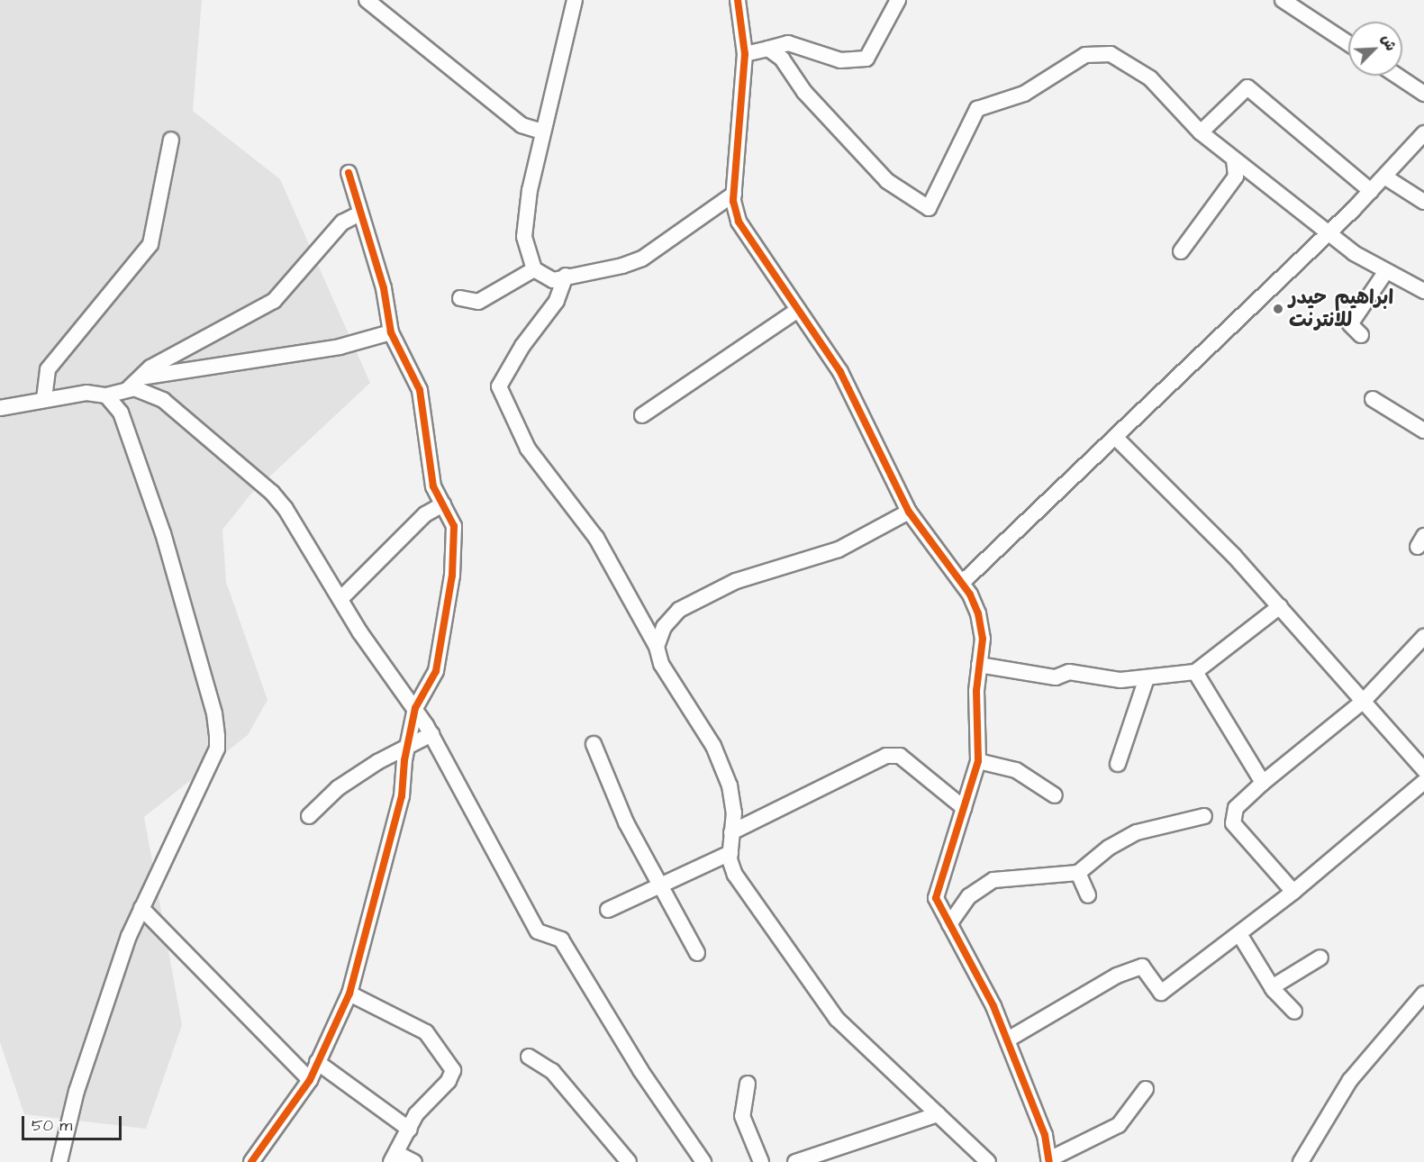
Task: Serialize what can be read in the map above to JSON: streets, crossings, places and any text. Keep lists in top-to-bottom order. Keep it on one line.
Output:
{"places":["ابراهيم حيدر للانترنت"],"scale_bar":"50 m","north":"top right"}
